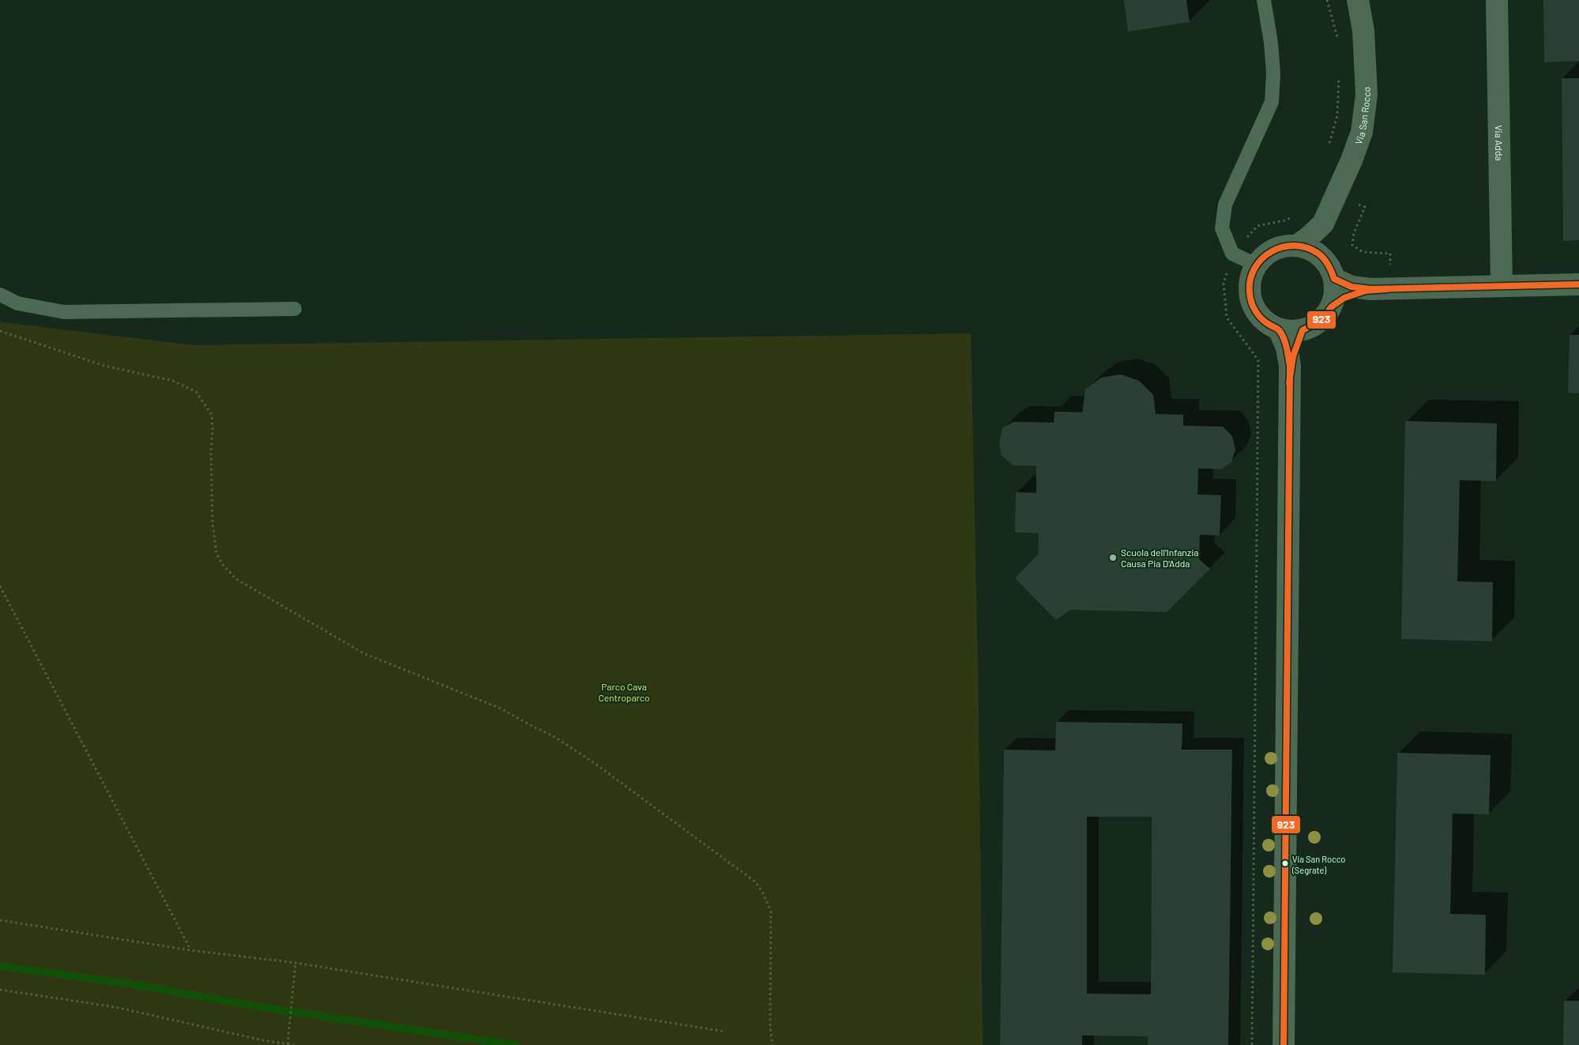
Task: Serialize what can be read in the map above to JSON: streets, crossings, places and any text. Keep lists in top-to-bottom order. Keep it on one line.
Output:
{"streets":{"street":["Via San Rocco","Via Adda"]},"parks":["Parco Cava Centroparco"],"places":["Scuola dell'Infanzia Causa Pia D'Adda","Via San Rocco (Segrate)"],"lines":["transit line 923"]}
